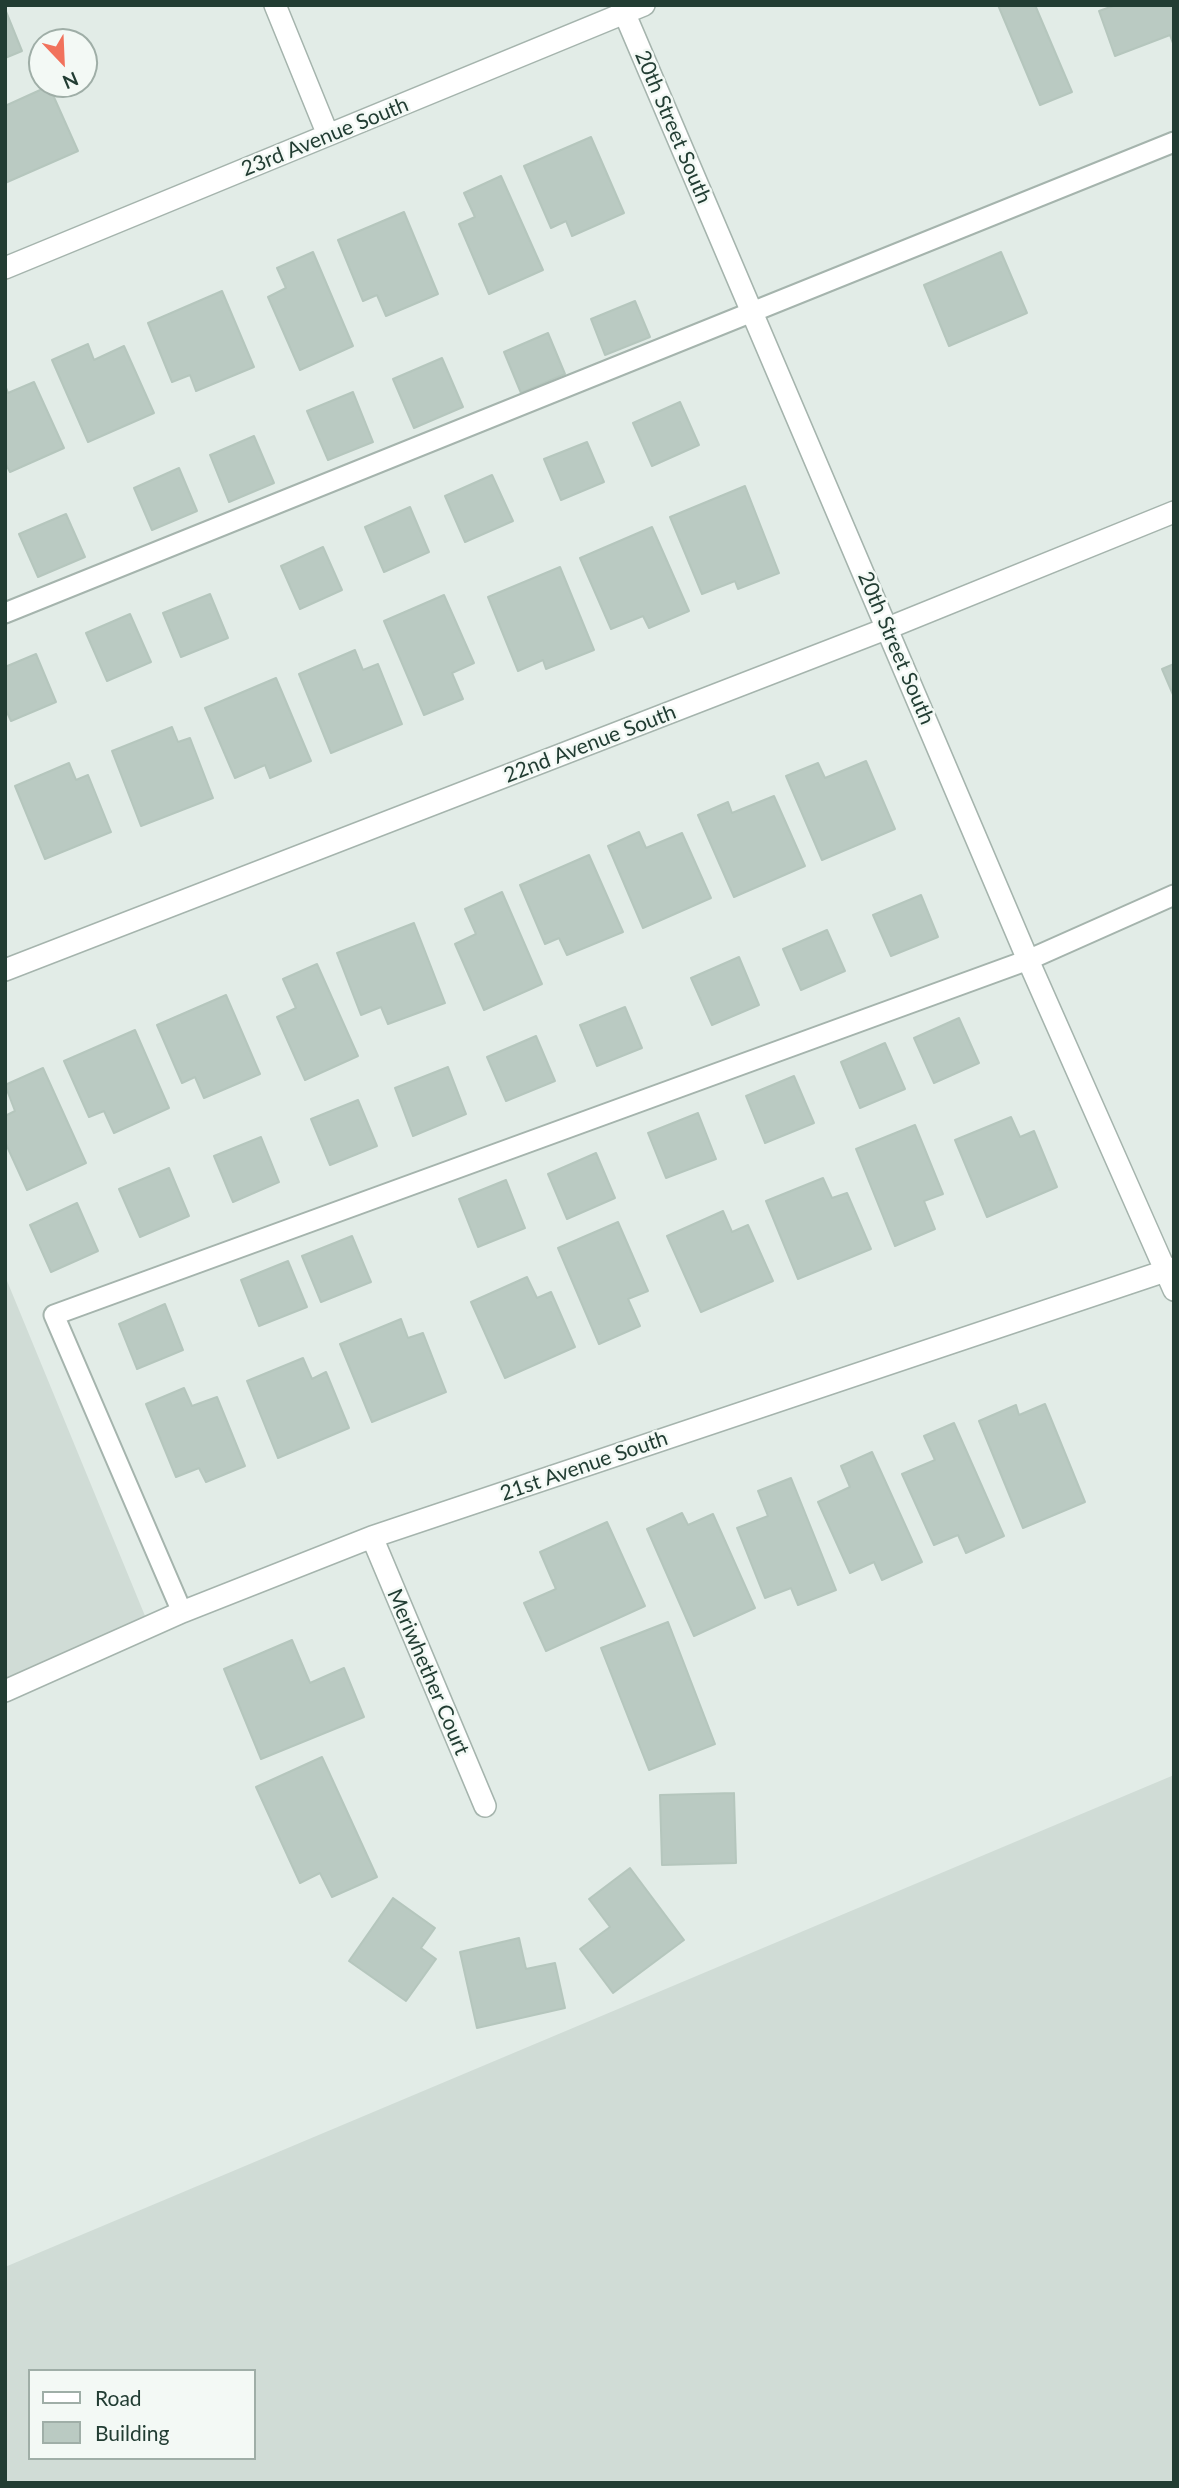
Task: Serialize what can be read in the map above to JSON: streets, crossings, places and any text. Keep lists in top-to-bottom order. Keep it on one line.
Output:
{"streets":{"street":["20th Street South","23rd Avenue South","22nd Avenue South","21st Avenue South","Meriwhether Court"]},"crossings":[["20th Street South","23rd Avenue South"],["20th Street South","22nd Avenue South"],["20th Street South","21st Avenue South"],["21st Avenue South","Meriwhether Court"]],"legend":["Road","Building"],"north":"bottom right"}
